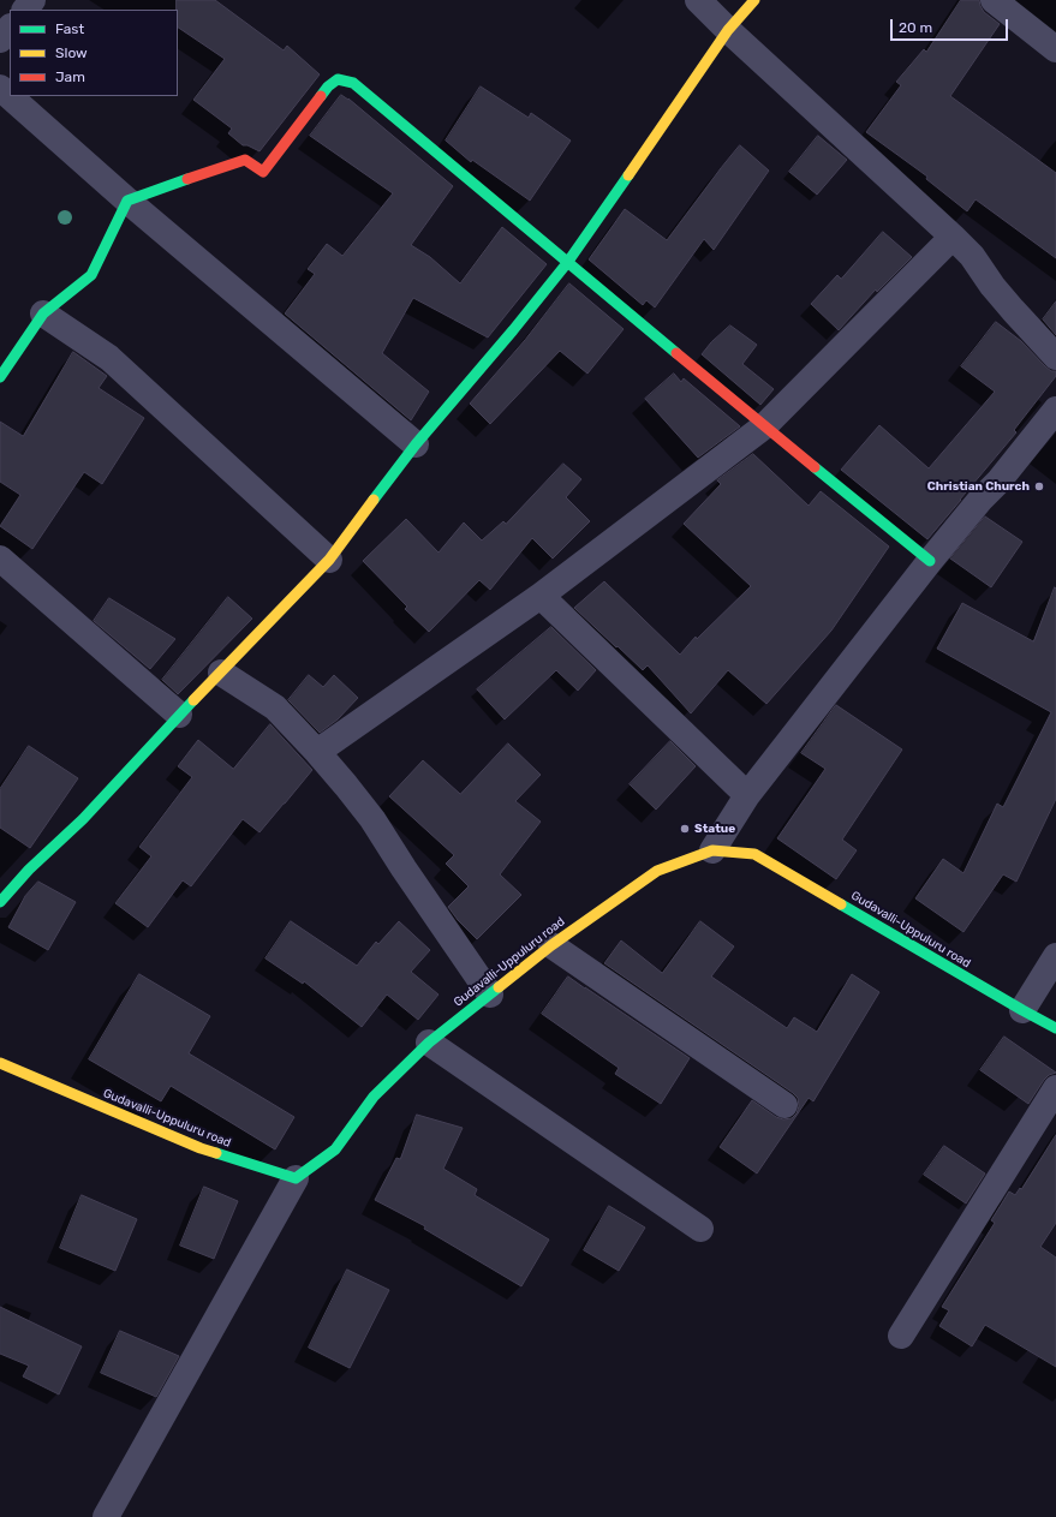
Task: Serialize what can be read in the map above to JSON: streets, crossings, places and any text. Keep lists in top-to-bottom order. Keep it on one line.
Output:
{"streets":{"street":["Gudavalli-Uppuluru road"]},"places":["Christian Church","Statue"],"legend":["Fast","Slow","Jam"],"scale_bar":"20 m"}
